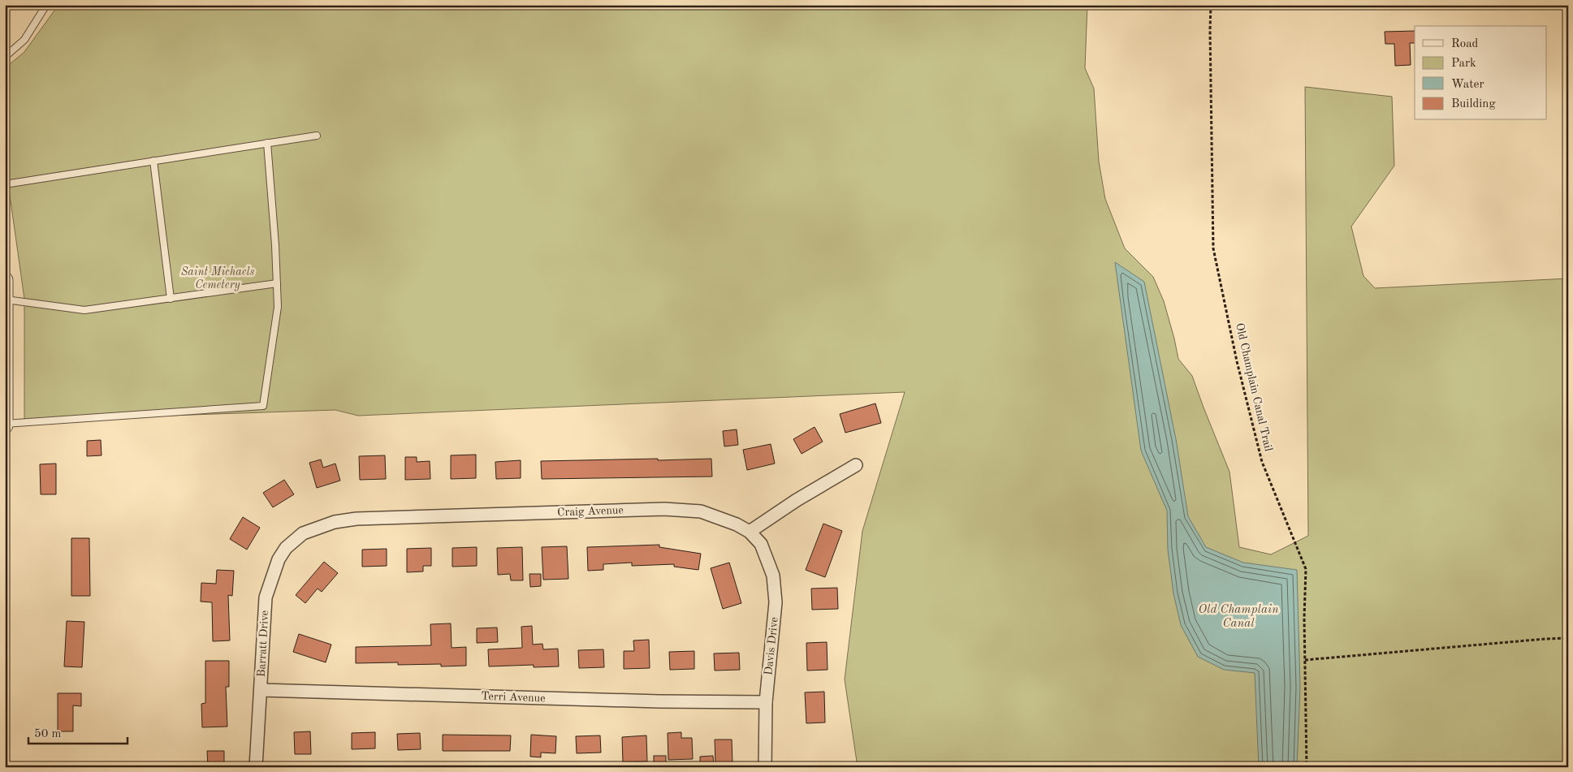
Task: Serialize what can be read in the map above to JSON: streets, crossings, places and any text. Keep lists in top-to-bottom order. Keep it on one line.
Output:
{"streets":{"street":["Craig Avenue","Barratt Drive","Davis Drive","Terri Avenue"],"path":["Old Champlain Canal Trail"]},"crossings":[["Craig Avenue","Barratt Drive"],["Craig Avenue","Davis Drive"],["Barratt Drive","Terri Avenue"],["Davis Drive","Terri Avenue"]],"water":["Old Champlain Canal"],"parks":["Saint Michaels Cemetery"],"legend":["Road","Park","Water","Building"],"scale_bar":"50 m"}
